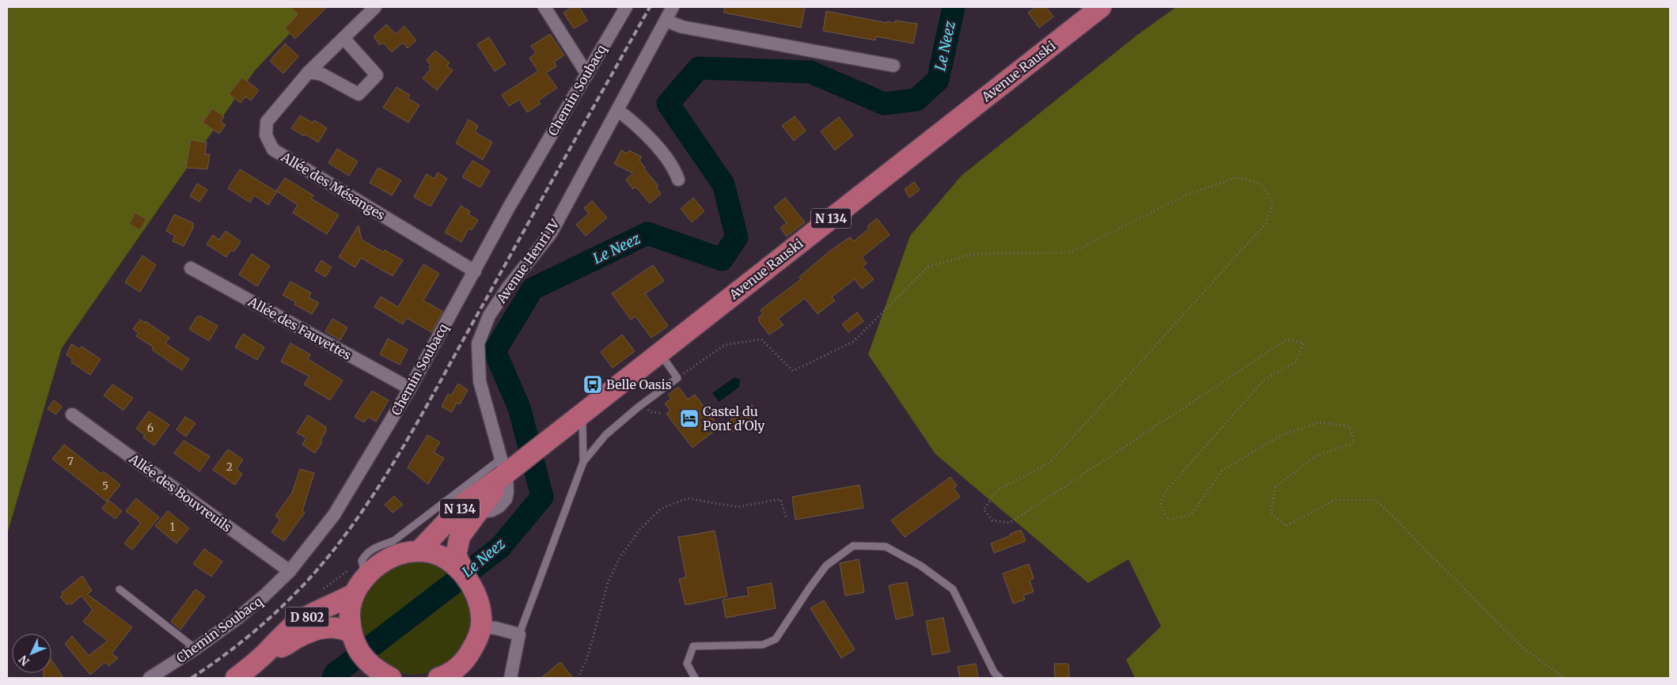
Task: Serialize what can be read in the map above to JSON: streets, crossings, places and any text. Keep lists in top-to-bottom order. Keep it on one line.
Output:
{"streets":{"main road":["Avenue Rauski","N 134","D 802"],"street":["Chemin Soubacq","Allée des Mésanges","Avenue Henri IV","Allée des Fauvettes","Allée des Bouvreuils"]},"crossings":[["Avenue Rauski","Avenue Henri IV"],["Chemin Soubacq","Allée des Mésanges"],["Chemin Soubacq","Allée des Fauvettes"],["Chemin Soubacq","Allée des Bouvreuils"]],"water":["Le Neez"],"places":{"bus stop":["Belle Oasis"],"hotel":["Castel du Pont d'Oly"]},"house_numbers":["6","7","2","5","1"],"north":"bottom left"}
